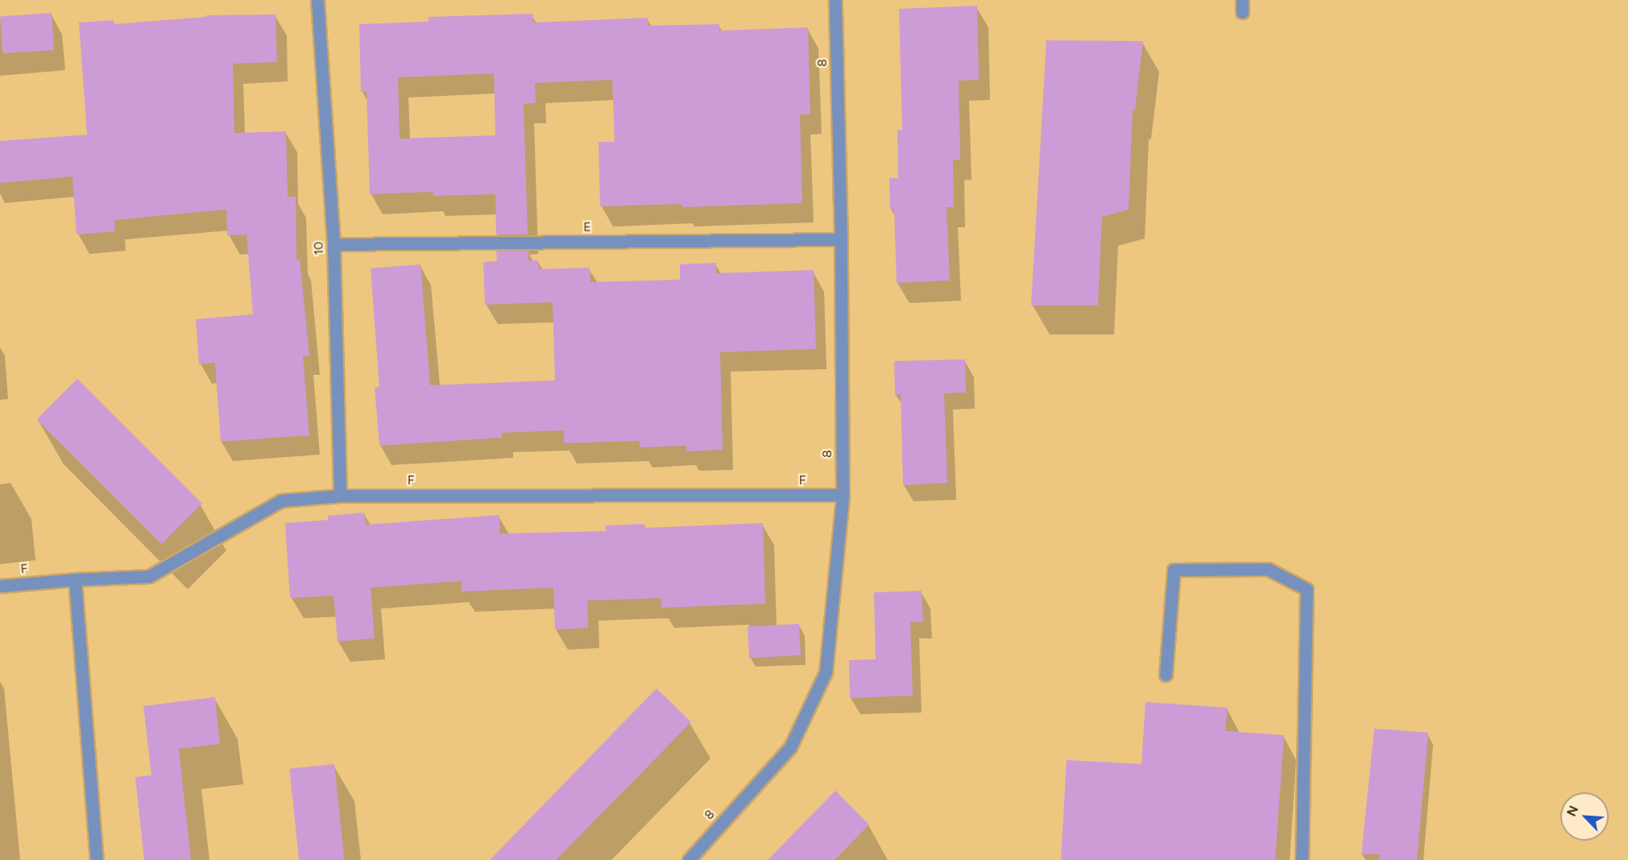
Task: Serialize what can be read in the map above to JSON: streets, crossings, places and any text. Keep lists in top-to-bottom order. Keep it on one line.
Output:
{"streets":{"street":["8","E","10","F"]},"crossings":[["8","E"],["8","F"],["E","10"],["10","F"]],"north":"top left"}
